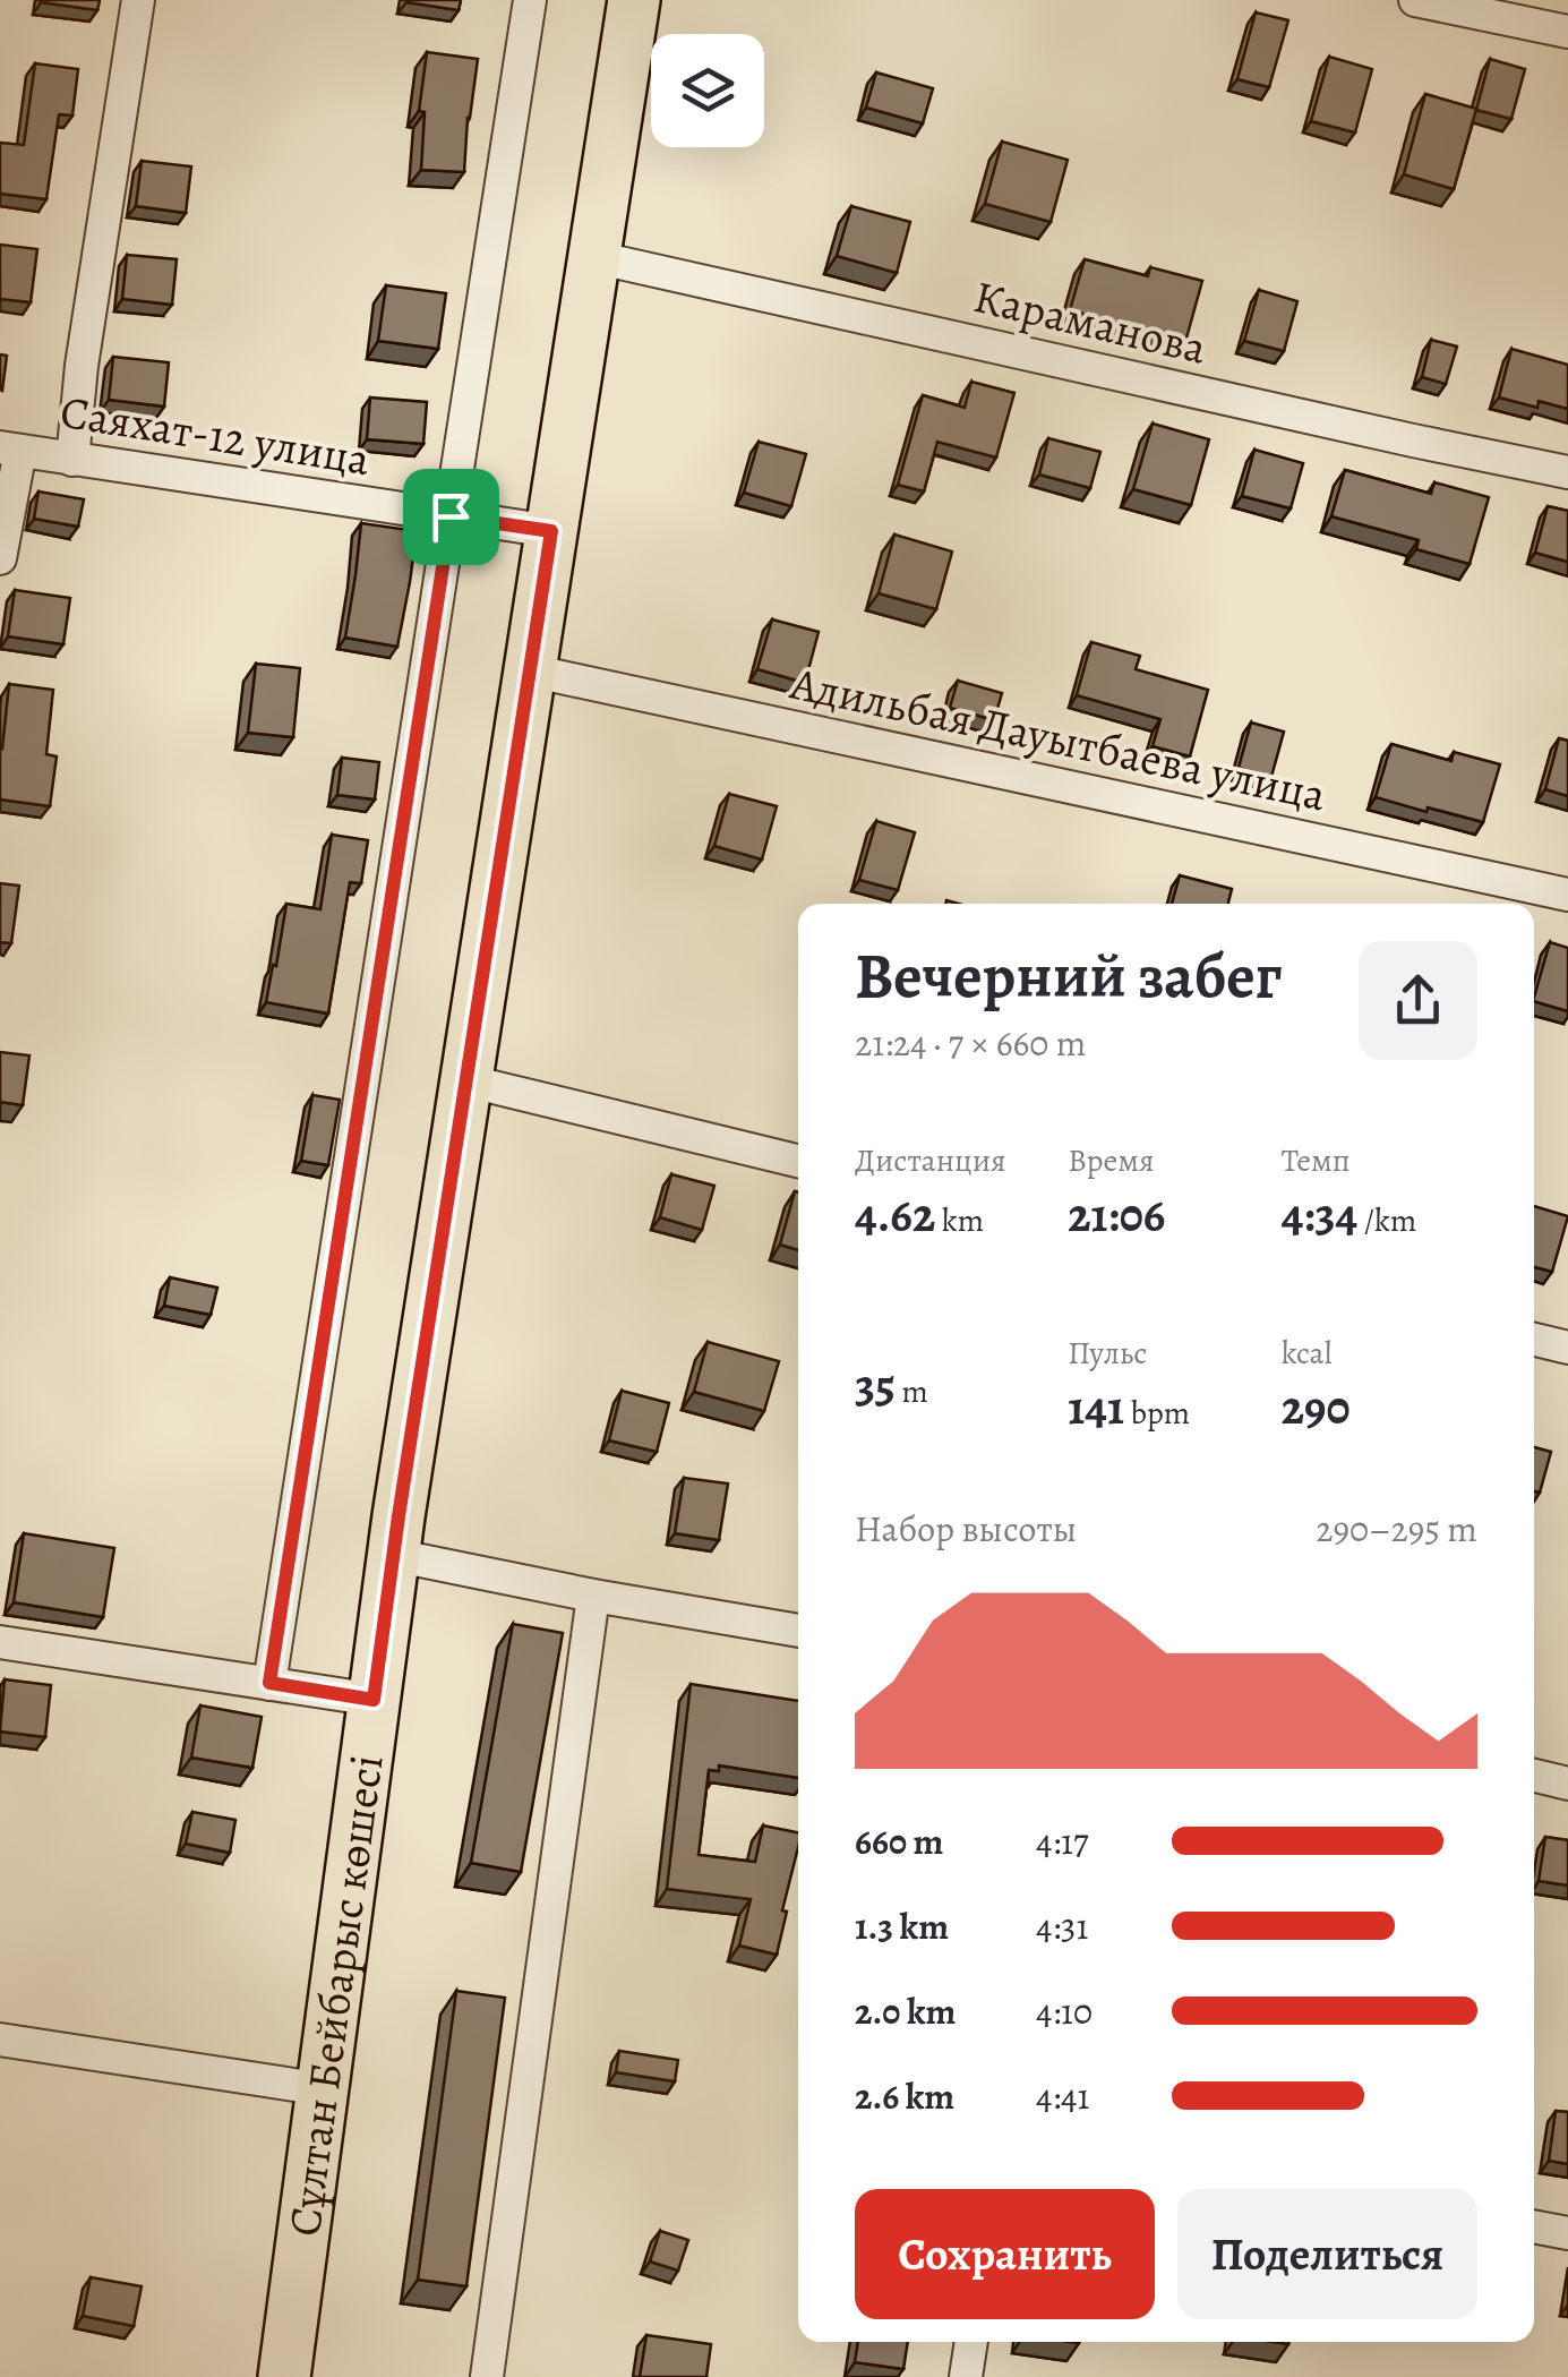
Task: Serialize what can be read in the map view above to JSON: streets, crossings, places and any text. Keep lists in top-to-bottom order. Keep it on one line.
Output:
{"streets":{"main road":["Сұлтан Бейбарыс көшесі"],"street":["Караманова","Саяхат-12 улица","Адильбая Дауытбаева улица"]},"crossings":[["Караманова","Сұлтан Бейбарыс көшесі"],["Саяхат-12 улица","Сұлтан Бейбарыс көшесі"],["Адильбая Дауытбаева улица","Сұлтан Бейбарыс көшесі"]],"page":{"heading":["Вечерний забег","21:24 · 7 × 660 m"],"stats":[["Дистанция","4.62 km"],["Время","21:06"],["Темп","4:34 /km"],["35 m"],["Пульс","141 bpm"],["kcal","290"]],"chart":["Набор высоты","290–295 m"],"list":[{"name":"660 m","note":"4:17"},{"name":"1.3 km","note":"4:31"},{"name":"2.0 km","note":"4:10"},{"name":"2.6 km","note":"4:41"}],"buttons":["Сохранить","Поделиться"]}}
